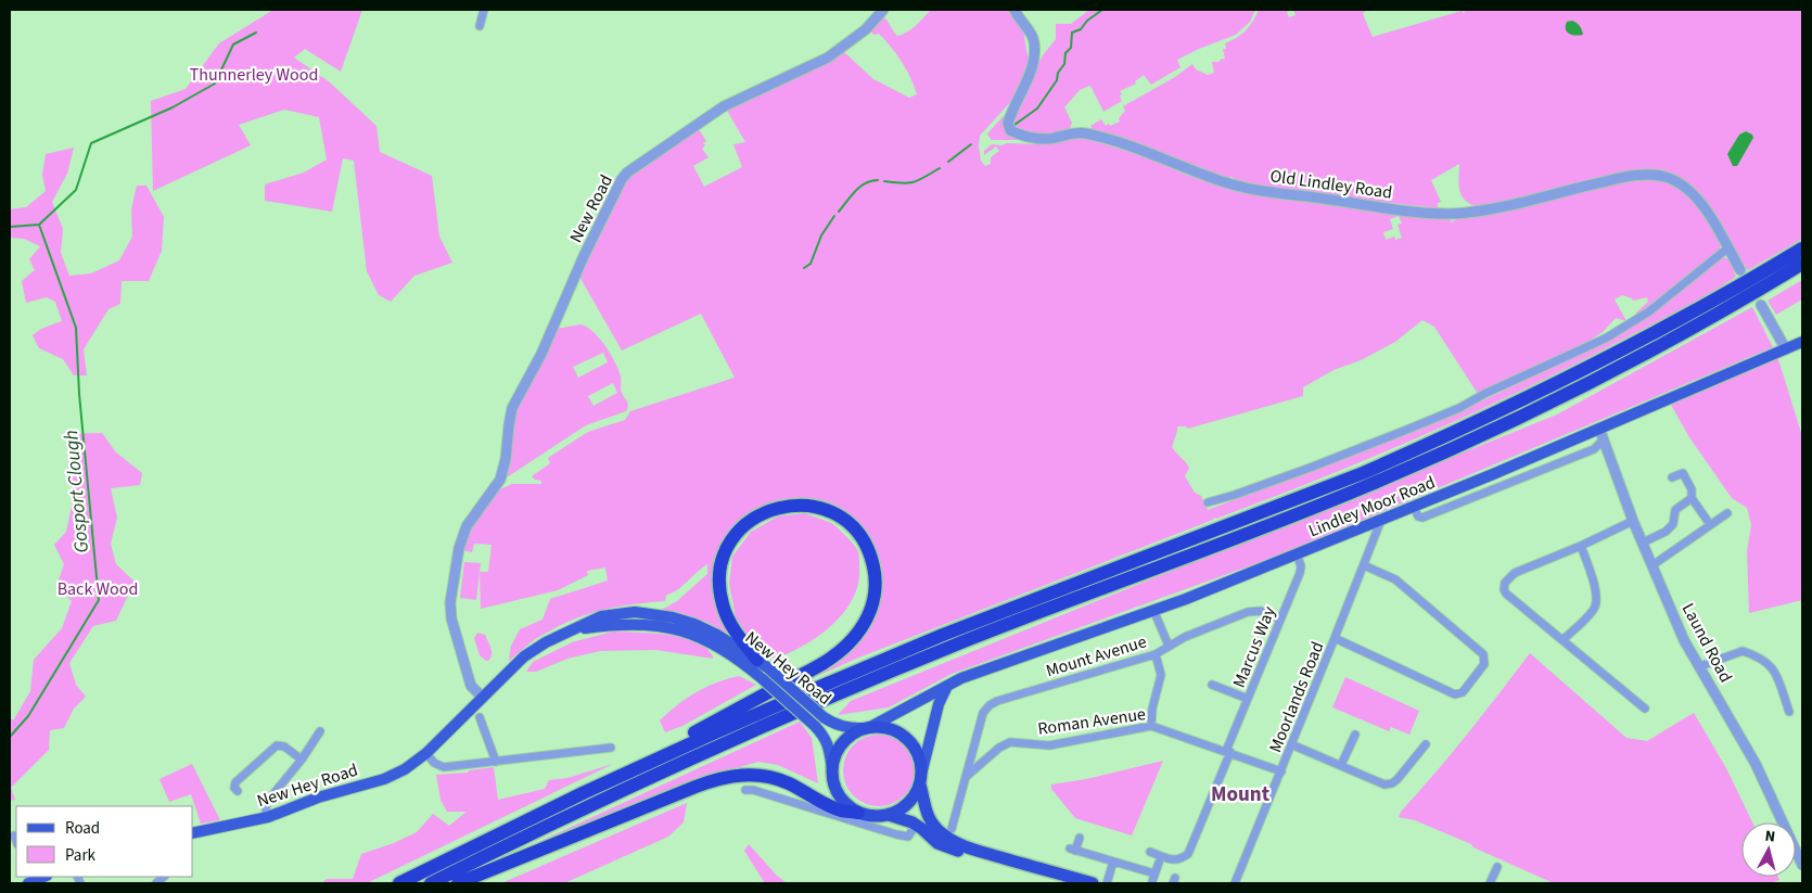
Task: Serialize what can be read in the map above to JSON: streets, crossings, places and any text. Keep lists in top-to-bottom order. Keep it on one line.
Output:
{"streets":{"main road":["Lindley Moor Road","New Hey Road"],"street":["Old Lindley Road","New Road","Laund Road","Marcus Way","Mount Avenue","Moorlands Road","Roman Avenue"]},"crossings":[["New Road","New Hey Road"],["Lindley Moor Road","Laund Road"],["Lindley Moor Road","Marcus Way"],["Lindley Moor Road","New Hey Road"],["Lindley Moor Road","Moorlands Road"],["Marcus Way","Mount Avenue"],["Marcus Way","Roman Avenue"],["Mount Avenue","Roman Avenue"],["Moorlands Road","Roman Avenue"]],"districts":["Mount"],"water":["Gosport Clough"],"parks":["Thunnerley Wood","Back Wood"],"legend":["Road","Park"],"north":"top"}
